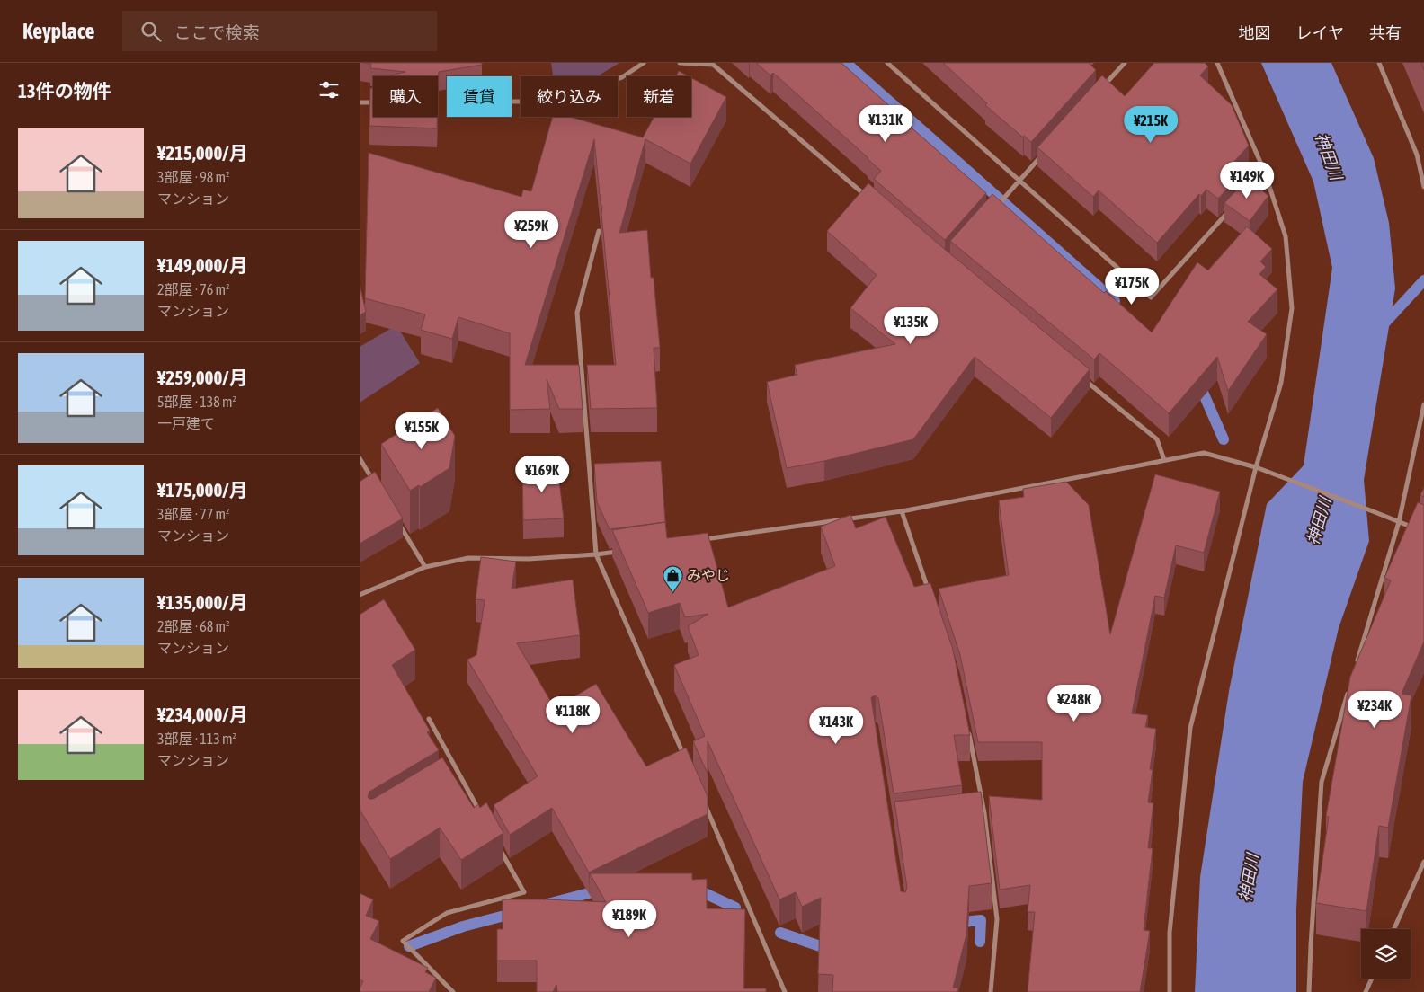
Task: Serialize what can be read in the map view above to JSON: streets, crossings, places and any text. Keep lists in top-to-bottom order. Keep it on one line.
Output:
{"water":["神田川"],"places":{"shop":["みやじ"]},"page":{"header":"Keyplace","search":"ここで検索","nav":["地図","レイヤ","共有"],"heading":"13件の物件","chip":["購入","賃貸","絞り込み","新着"],"price":["¥131K","¥215K","¥149K","¥259K","¥175K","¥135K","¥155K","¥169K","¥248K","¥234K","¥118K","¥143K","¥189K"],"list":[{"name":"¥215,000/月","note":"3部屋 · 98 m² · マンション"},{"name":"¥149,000/月","note":"2部屋 · 76 m² · マンション"},{"name":"¥259,000/月","note":"5部屋 · 138 m² · 一戸建て"},{"name":"¥175,000/月","note":"3部屋 · 77 m² · マンション"},{"name":"¥135,000/月","note":"2部屋 · 68 m² · マンション"},{"name":"¥234,000/月","note":"3部屋 · 113 m² · マンション"}]}}
